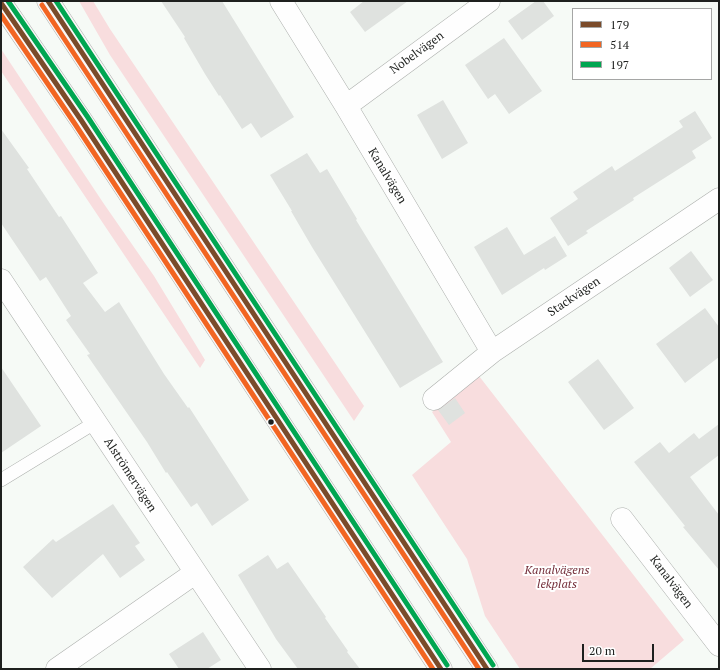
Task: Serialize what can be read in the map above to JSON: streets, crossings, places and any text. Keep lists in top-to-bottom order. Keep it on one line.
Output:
{"streets":{"street":["Nobelvägen","Kanalvägen","Stackvägen","Alströmervägen"]},"crossings":[["Nobelvägen","Kanalvägen"],["Kanalvägen","Stackvägen"]],"parks":["Kanalvägens lekplats"],"lines":["transit line 179","transit line 197","transit line 514"],"legend":["179","514","197"],"scale_bar":"20 m"}
